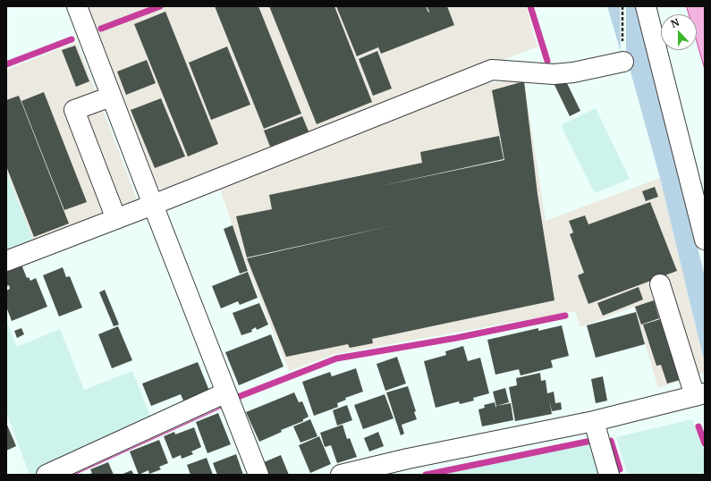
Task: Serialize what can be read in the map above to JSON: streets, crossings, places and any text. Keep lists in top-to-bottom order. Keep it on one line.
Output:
{"north":"top"}
